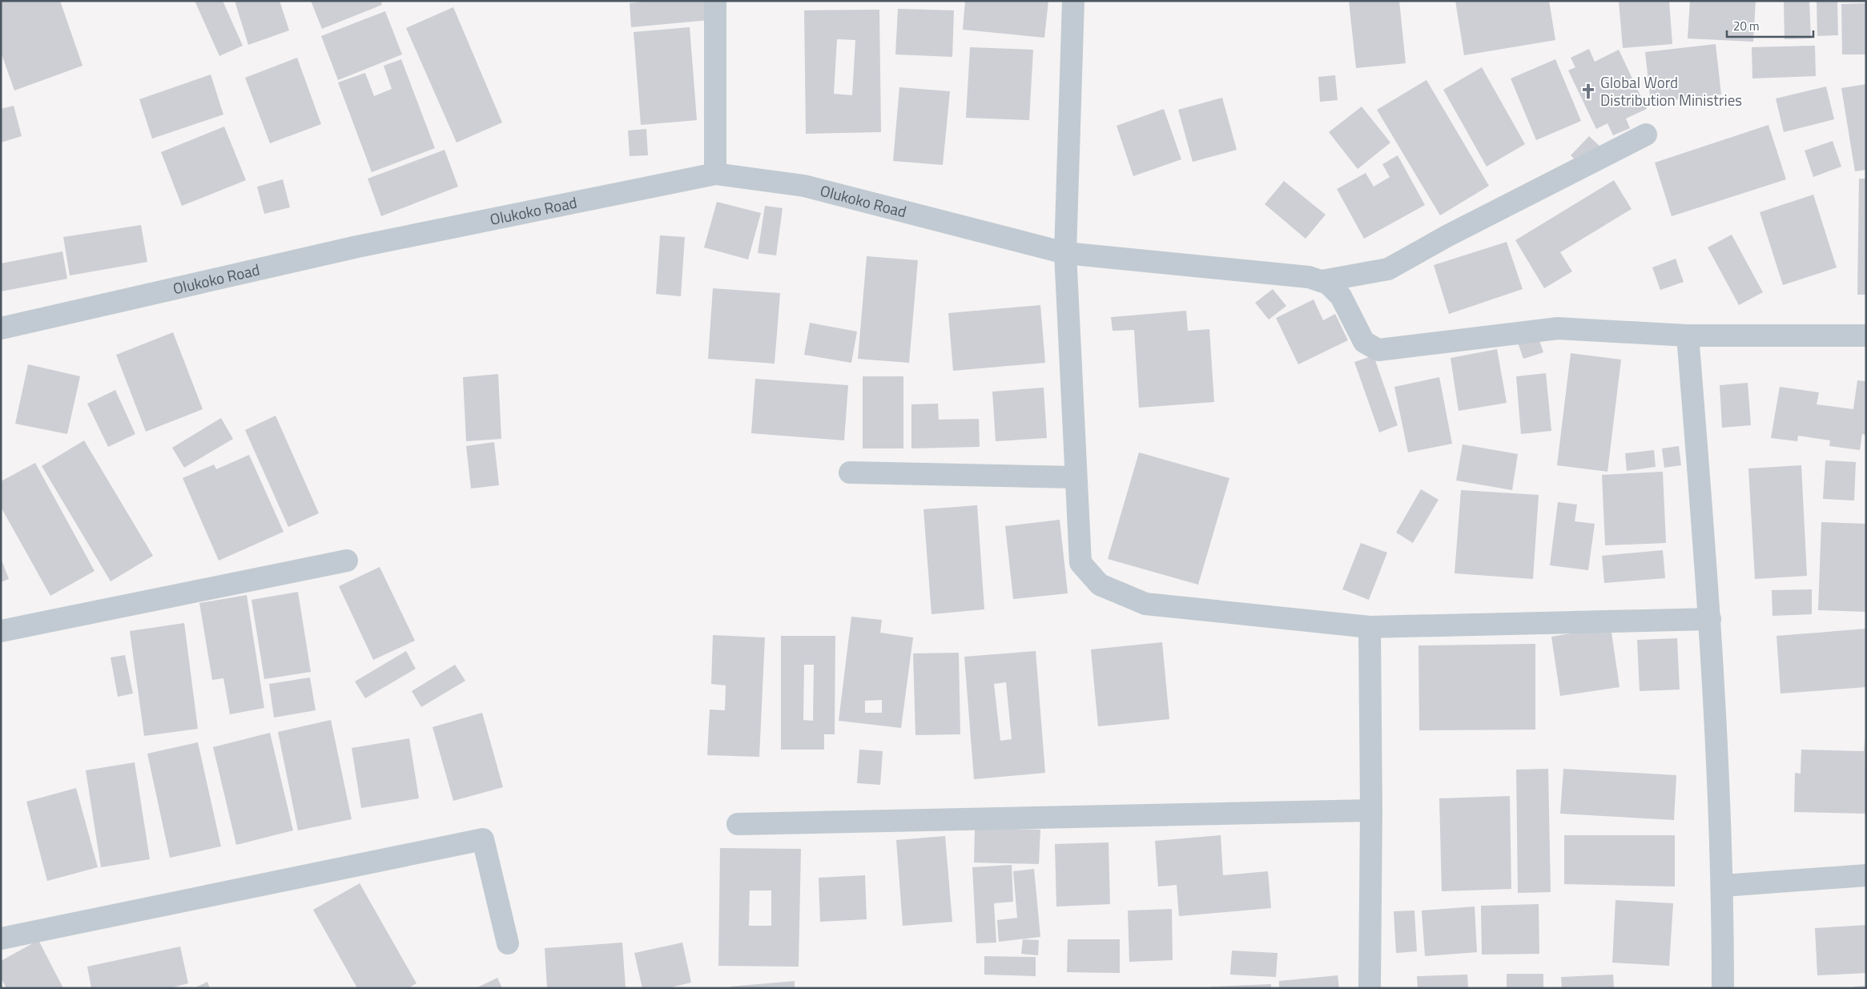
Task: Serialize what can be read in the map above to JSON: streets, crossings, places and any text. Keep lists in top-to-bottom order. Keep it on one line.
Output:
{"streets":{"street":["Olukoko Road"]},"places":{"church":["Global Word Distribution Ministries"]},"scale_bar":"20 m"}
